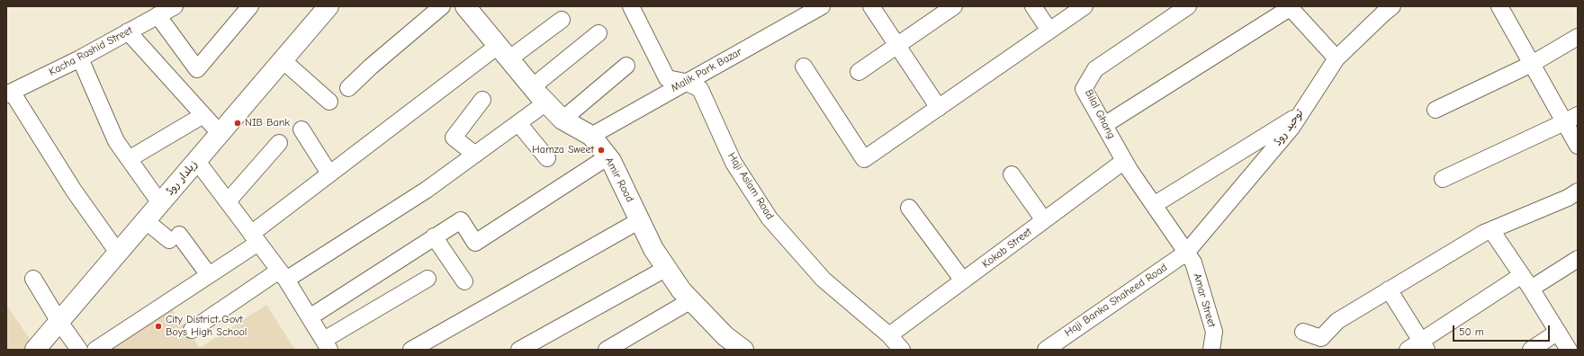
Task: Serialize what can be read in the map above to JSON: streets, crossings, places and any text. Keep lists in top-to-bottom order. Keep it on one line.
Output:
{"streets":{"main road":["زیلدار روڈ","Amir Road"],"street":["Kacha Rashid Street","Malik Park Bazar","Bilal Ghang","توحید روڈ","Haji Aslam Road","Kokab Street","Haji Banka Shaheed Road","Amar Street"]},"crossings":[["Malik Park Bazar","Amir Road"],["Malik Park Bazar","Haji Aslam Road"],["Bilal Ghang","توحید روڈ"],["Bilal Ghang","Kokab Street"],["Bilal Ghang","Haji Banka Shaheed Road"],["Bilal Ghang","Amar Street"],["توحید روڈ","Haji Banka Shaheed Road"],["توحید روڈ","Amar Street"],["Haji Aslam Road","Kokab Street"],["Haji Banka Shaheed Road","Amar Street"]],"places":["NIB Bank","Hamza Sweet","City District Govt Boys High School"],"scale_bar":"50 m"}
